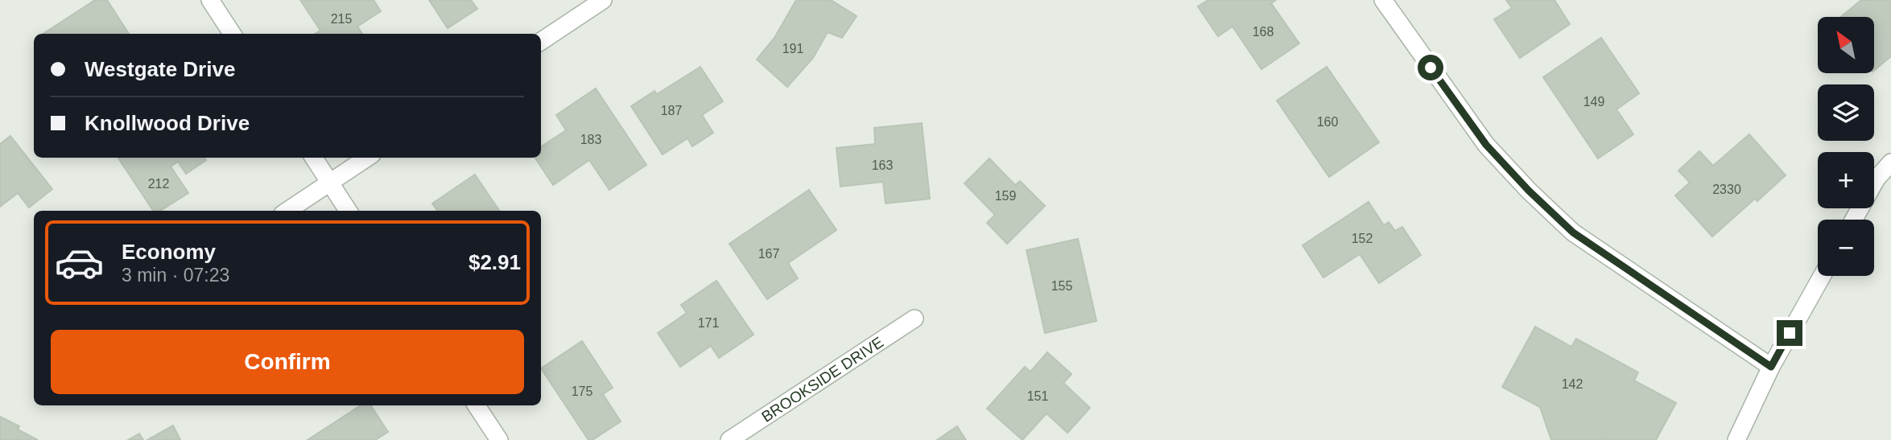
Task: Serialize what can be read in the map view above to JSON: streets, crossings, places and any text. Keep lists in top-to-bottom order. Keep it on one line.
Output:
{"streets":{"street":["BROOKSIDE DRIVE"]},"house_numbers":["215","168","191","149","187","160","183","163","212","2330","159","152","167","155","171","142","175","151"],"north":"top left","page":{"map_buttons":["+","−"],"banner":["Westgate Drive","Knollwood Drive"],"list":[{"name":"Economy","note":"3 min · 07:23","value":"$2.91"}],"buttons":"Confirm"}}
